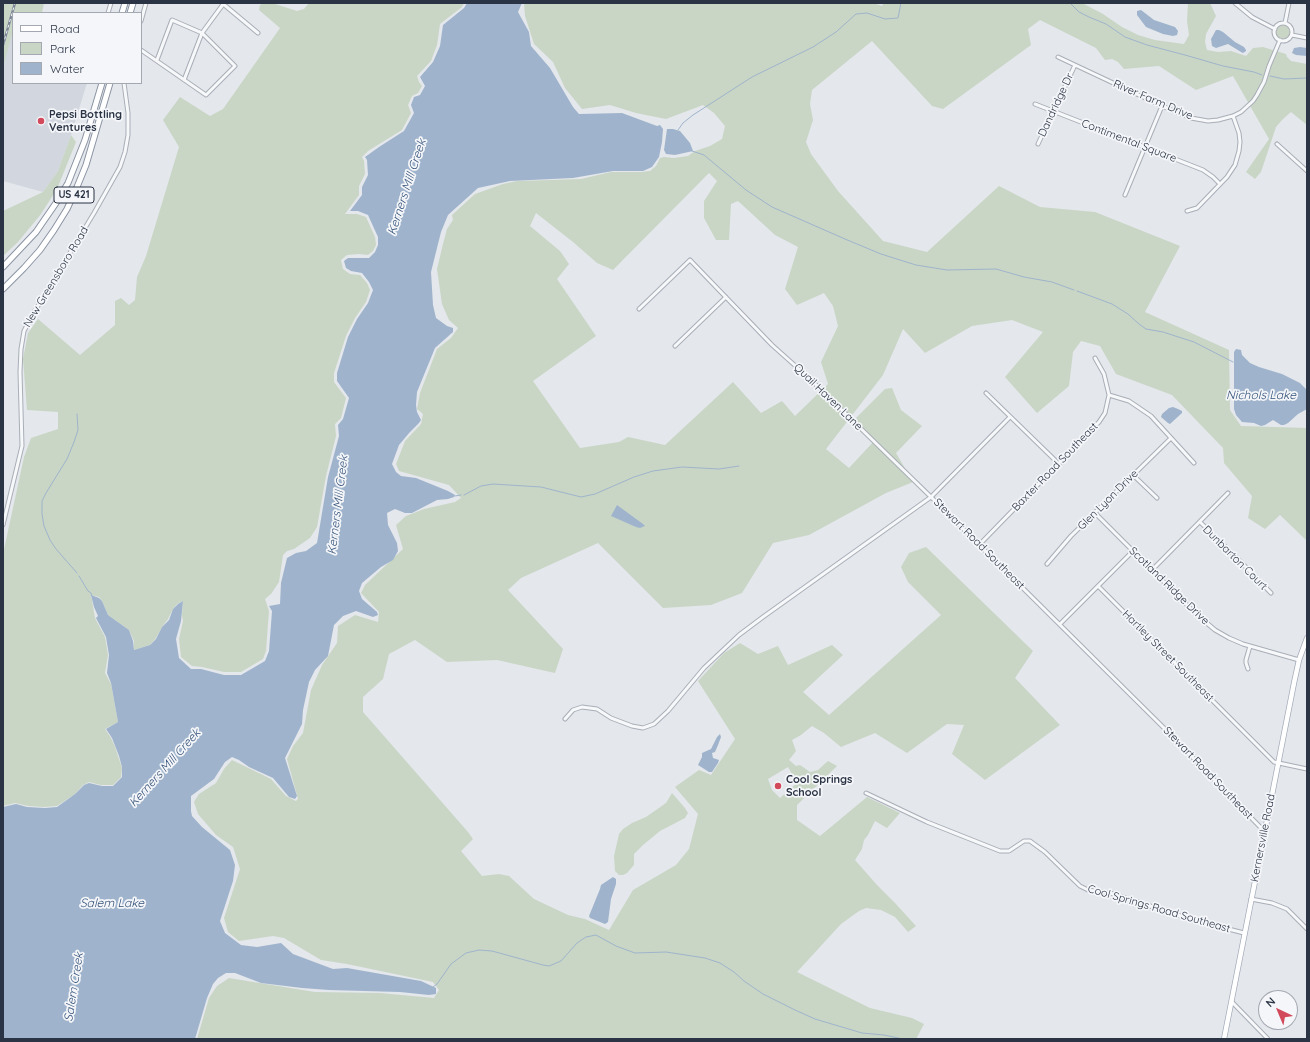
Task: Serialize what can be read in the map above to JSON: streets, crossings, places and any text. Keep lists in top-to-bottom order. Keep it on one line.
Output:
{"streets":{"highway":["US 421"],"main road":["Kernersville Road"],"street":["River Farm Drive","Dandridge Dr","Contimental Square","New Greensboro Road","Quail Haven Lane","Baxter Road Southeast","Glen Lyon Drive","Stewart Road Southeast","Dunbarton Court","Scotland Ridge Drive","Hartley Street Southeast","Cool Springs Road Southeast"]},"crossings":[["River Farm Drive","Dandridge Dr"],["Dandridge Dr","Contimental Square"],["Quail Haven Lane","Stewart Road Southeast"],["Baxter Road Southeast","Stewart Road Southeast"],["Glen Lyon Drive","Scotland Ridge Drive"],["Stewart Road Southeast","Kernersville Road"],["Scotland Ridge Drive","Kernersville Road"],["Hartley Street Southeast","Kernersville Road"],["Kernersville Road","Cool Springs Road Southeast"]],"water":["Kerners Mill Creek","Nichols Lake","Salem Lake","Salem Creek"],"places":["Pepsi Bottling Ventures","Cool Springs School"],"legend":["Road","Park","Water"],"north":"top left"}
